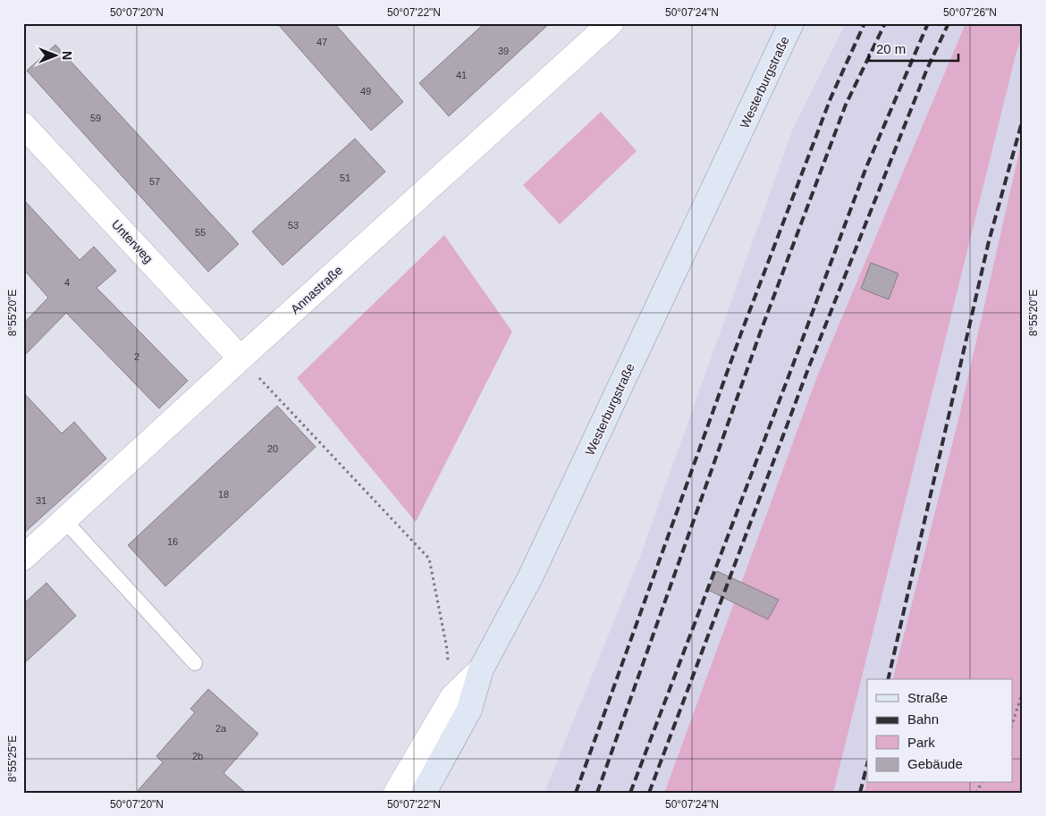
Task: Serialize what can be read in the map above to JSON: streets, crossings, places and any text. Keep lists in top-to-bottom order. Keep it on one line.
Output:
{"streets":{"main road":["Westerburgstraße"],"street":["Unterweg","Annastraße"]},"crossings":[["Unterweg","Annastraße"]],"house_numbers":["47","39","41","49","59","51","57","53","55","4","2","20","18","31","16","2a","2b"],"legend":["Straße","Bahn","Park","Gebäude"],"scale_bar":"20 m","north":"right","coordinates":["50°07'20\"N","50°07'22\"N","50°07'24\"N","50°07'26\"N","8°55'20\"E","8°55'25\"E"]}
